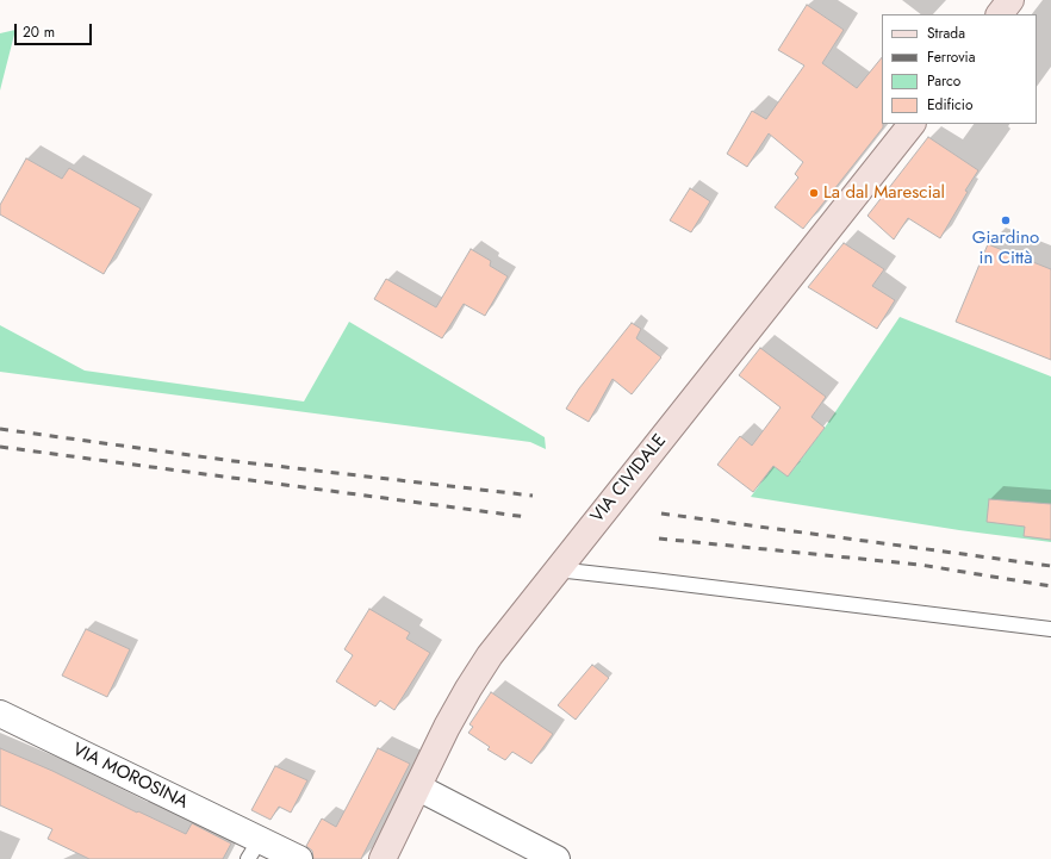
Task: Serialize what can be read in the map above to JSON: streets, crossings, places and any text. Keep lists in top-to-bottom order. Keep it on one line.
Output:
{"streets":{"main road":["VIA CIVIDALE"],"street":["VIA MOROSINA"]},"places":["La dal Marescial","Giardino in Città"],"legend":["Strada","Ferrovia","Parco","Edificio"],"scale_bar":"20 m"}
